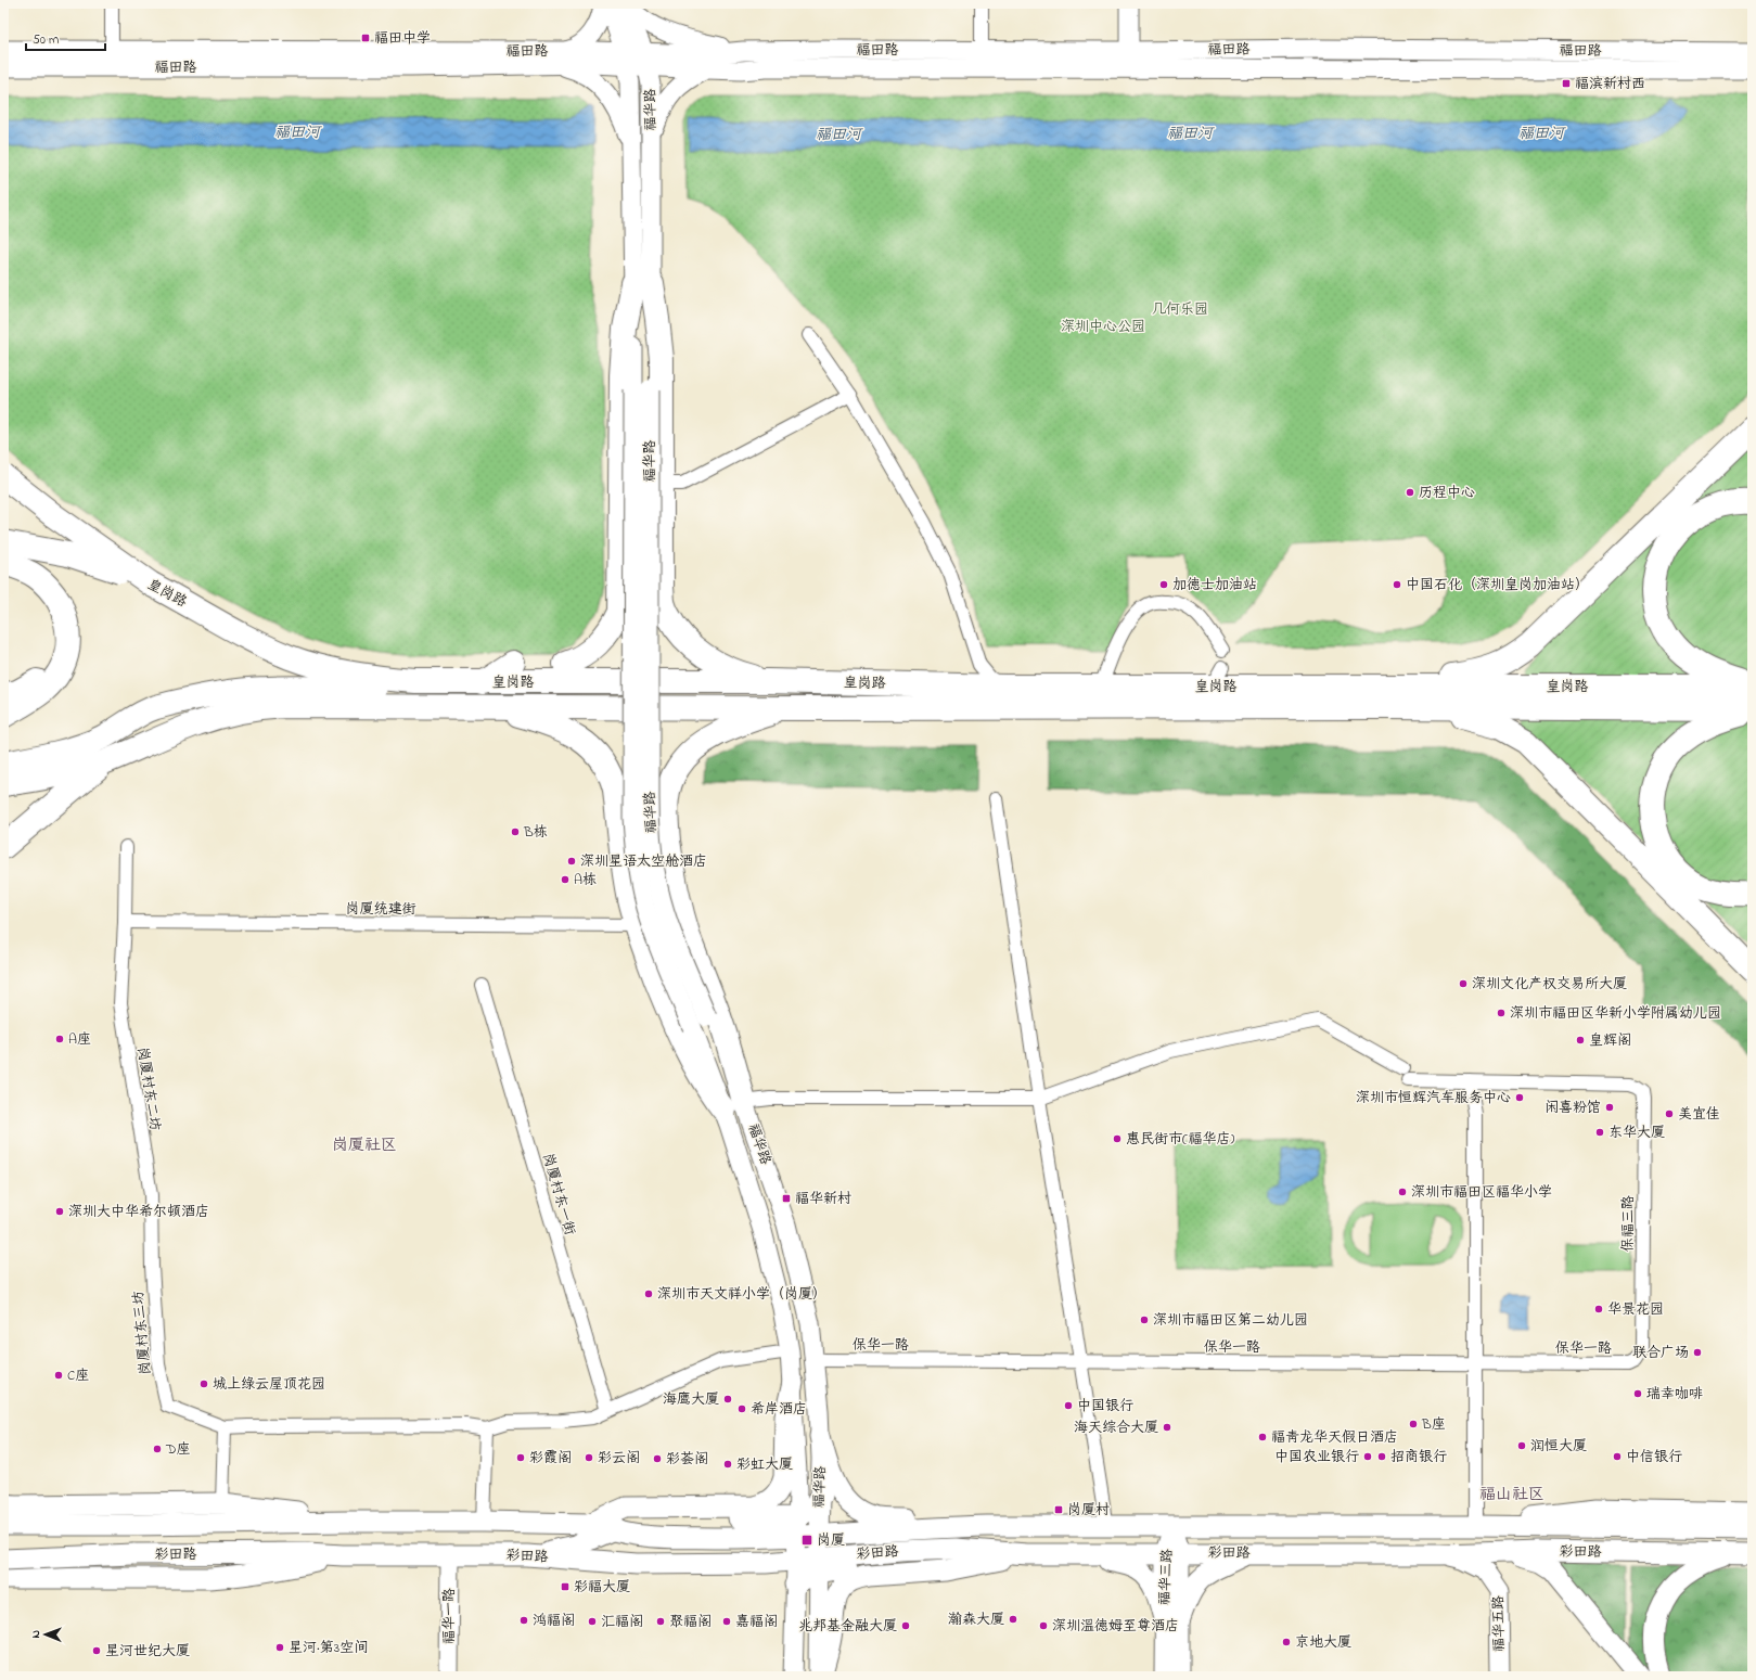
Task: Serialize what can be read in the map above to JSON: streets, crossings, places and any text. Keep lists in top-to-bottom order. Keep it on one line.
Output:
{"streets":{"highway":["皇岗路"],"main road":["福田路","福华路","彩田路","福华三路","福华一路","福华五路"],"street":["岗厦统建街","岗厦村东二坊","岗厦村东一街","保福三路","岗厦村东三坊","保华一路"]},"crossings":[["福田路","福华路"],["福华路","保华一路"],["福华路","彩田路"],["岗厦统建街","岗厦村东二坊"],["岗厦村东二坊","岗厦村东三坊"],["保福三路","保华一路"],["彩田路","福华三路"],["彩田路","福华一路"],["彩田路","福华五路"]],"districts":["岗厦社区","福山社区"],"water":["福田河"],"parks":["几何乐园","深圳中心公园"],"places":{"transit":["福田中学","福滨新村西","福华新村","岗厦村","岗厦","彩福大厦"],"other":["历程中心","加德士加油站","中国石化（深圳皇岗加油站）","B栋","深圳星语太空舱酒店","A栋","深圳文化产权交易所大厦","深圳市福田区华新小学附属幼儿园","A座","皇辉阁","深圳市恒辉汽车服务中心","闲喜粉馆","美宜佳","东华大厦","惠民街市(福华店)","深圳市福田区福华小学","深圳大中华希尔顿酒店","深圳市天文祥小学（岗厦）","华景花园","深圳市福田区第二幼儿园","联合广场","C座","城上绿云屋顶花园","瑞幸咖啡","海鹰大厦","中国银行","希岸酒店","B座","海天综合大厦","福青龙华天假日酒店","润恒大厦","D座","中国农业银行","招商银行","中信银行","彩霞阁","彩云阁","彩荟阁","彩虹大厦","瀚森大厦","鸿福阁","汇福阁","聚福阁","嘉福阁","兆邦基金融大厦","深圳温德姆至尊酒店","京地大厦","星河·第3空间","星河世纪大厦"]},"scale_bar":"50 m","north":"left"}
